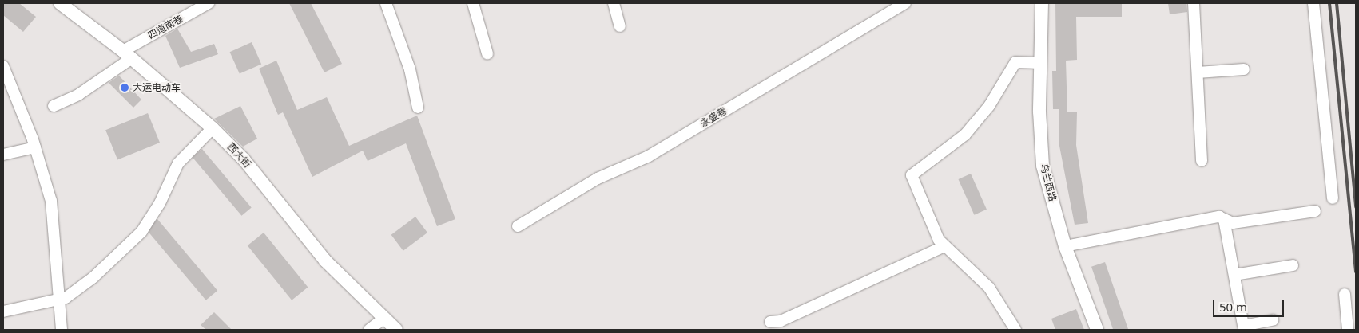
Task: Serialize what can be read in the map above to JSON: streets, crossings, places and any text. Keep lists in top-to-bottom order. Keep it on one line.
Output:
{"streets":{"main road":["西大街","乌兰西路"],"street":["四道南巷","永盛巷"]},"crossings":[["四道南巷","西大街"]],"places":["大运电动车"],"scale_bar":"50 m"}
